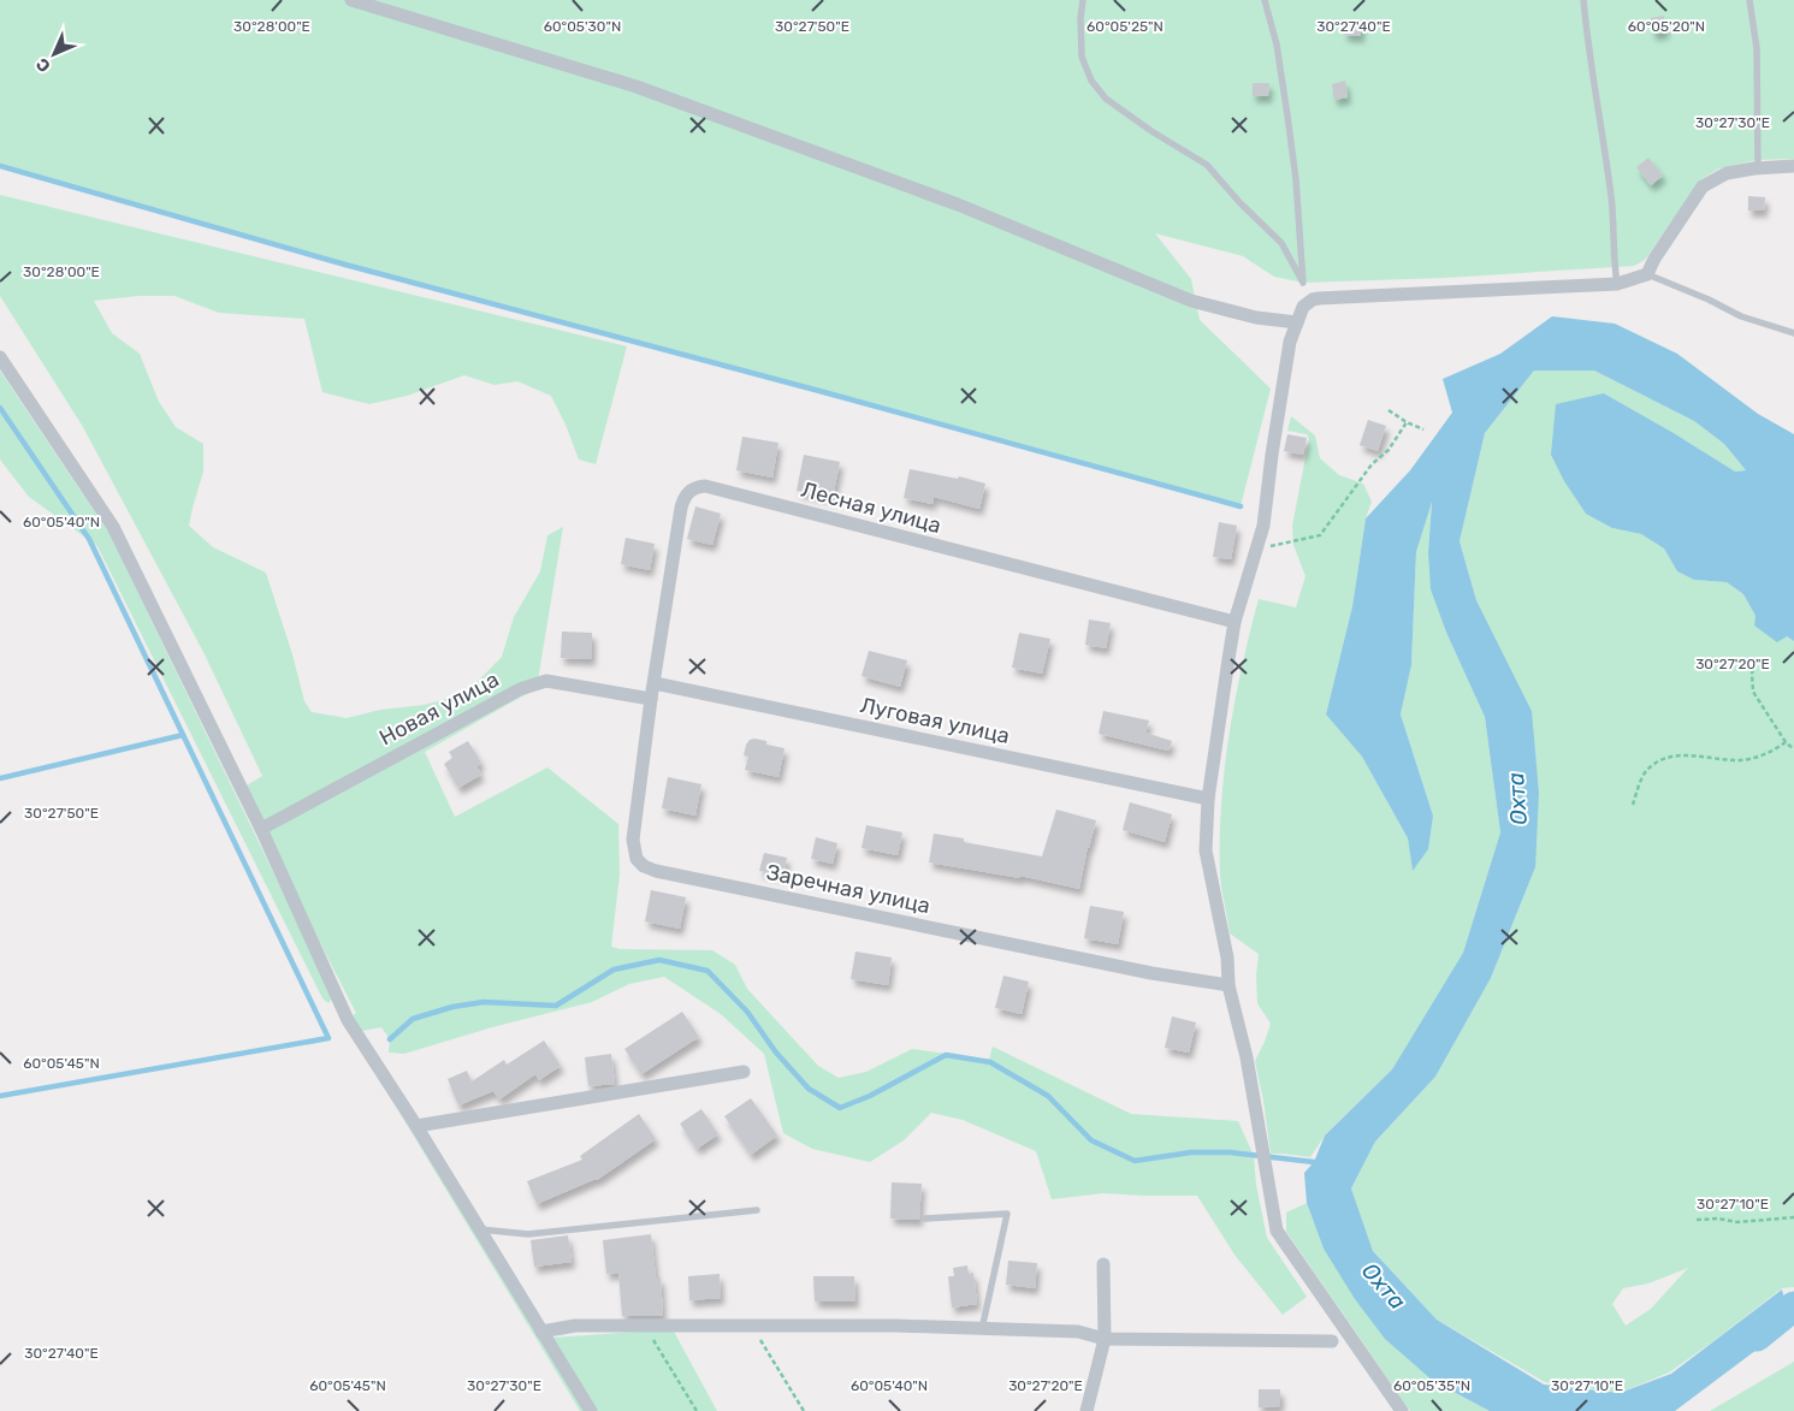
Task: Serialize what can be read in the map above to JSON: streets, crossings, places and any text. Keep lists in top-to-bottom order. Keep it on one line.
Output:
{"streets":{"street":["Лесная улица","Новая улица","Луговая улица","Заречная улица"]},"crossings":[["Лесная улица","Луговая улица"],["Лесная улица","Заречная улица"],["Новая улица","Заречная улица"],["Луговая улица","Заречная улица"]],"water":["Охта"],"north":"bottom left","coordinates":["30°28'00\"E","60°05'30\"N","30°27'50\"E","60°05'25\"N","30°27'40\"E","60°05'20\"N","30°27'30\"E","60°05'40\"N","30°27'20\"E","60°05'45\"N","30°27'10\"E","60°05'35\"N"]}
